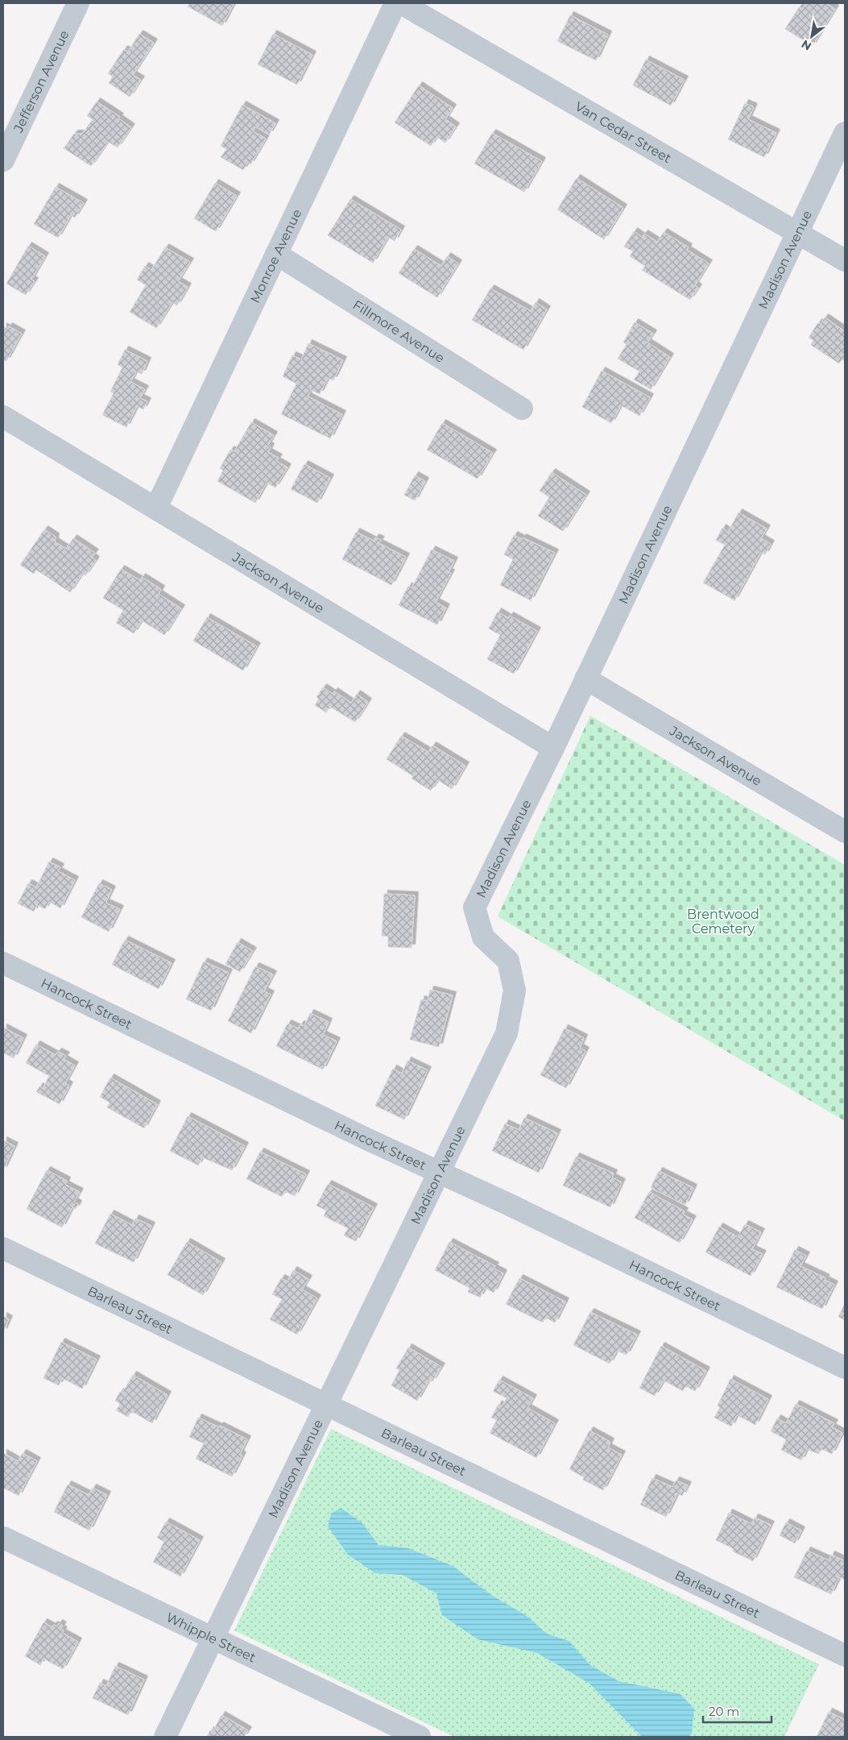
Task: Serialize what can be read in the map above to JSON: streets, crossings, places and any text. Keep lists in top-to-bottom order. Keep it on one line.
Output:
{"streets":{"street":["Jefferson Avenue","Van Cedar Street","Monroe Avenue","Madison Avenue","Fillmore Avenue","Jackson Avenue","Hancock Street","Barleau Street","Whipple Street"]},"crossings":[["Van Cedar Street","Madison Avenue"],["Monroe Avenue","Fillmore Avenue"],["Monroe Avenue","Jackson Avenue"],["Madison Avenue","Jackson Avenue"],["Madison Avenue","Hancock Street"],["Madison Avenue","Barleau Street"],["Madison Avenue","Whipple Street"]],"parks":["Brentwood Cemetery"],"scale_bar":"20 m","north":"bottom left"}
